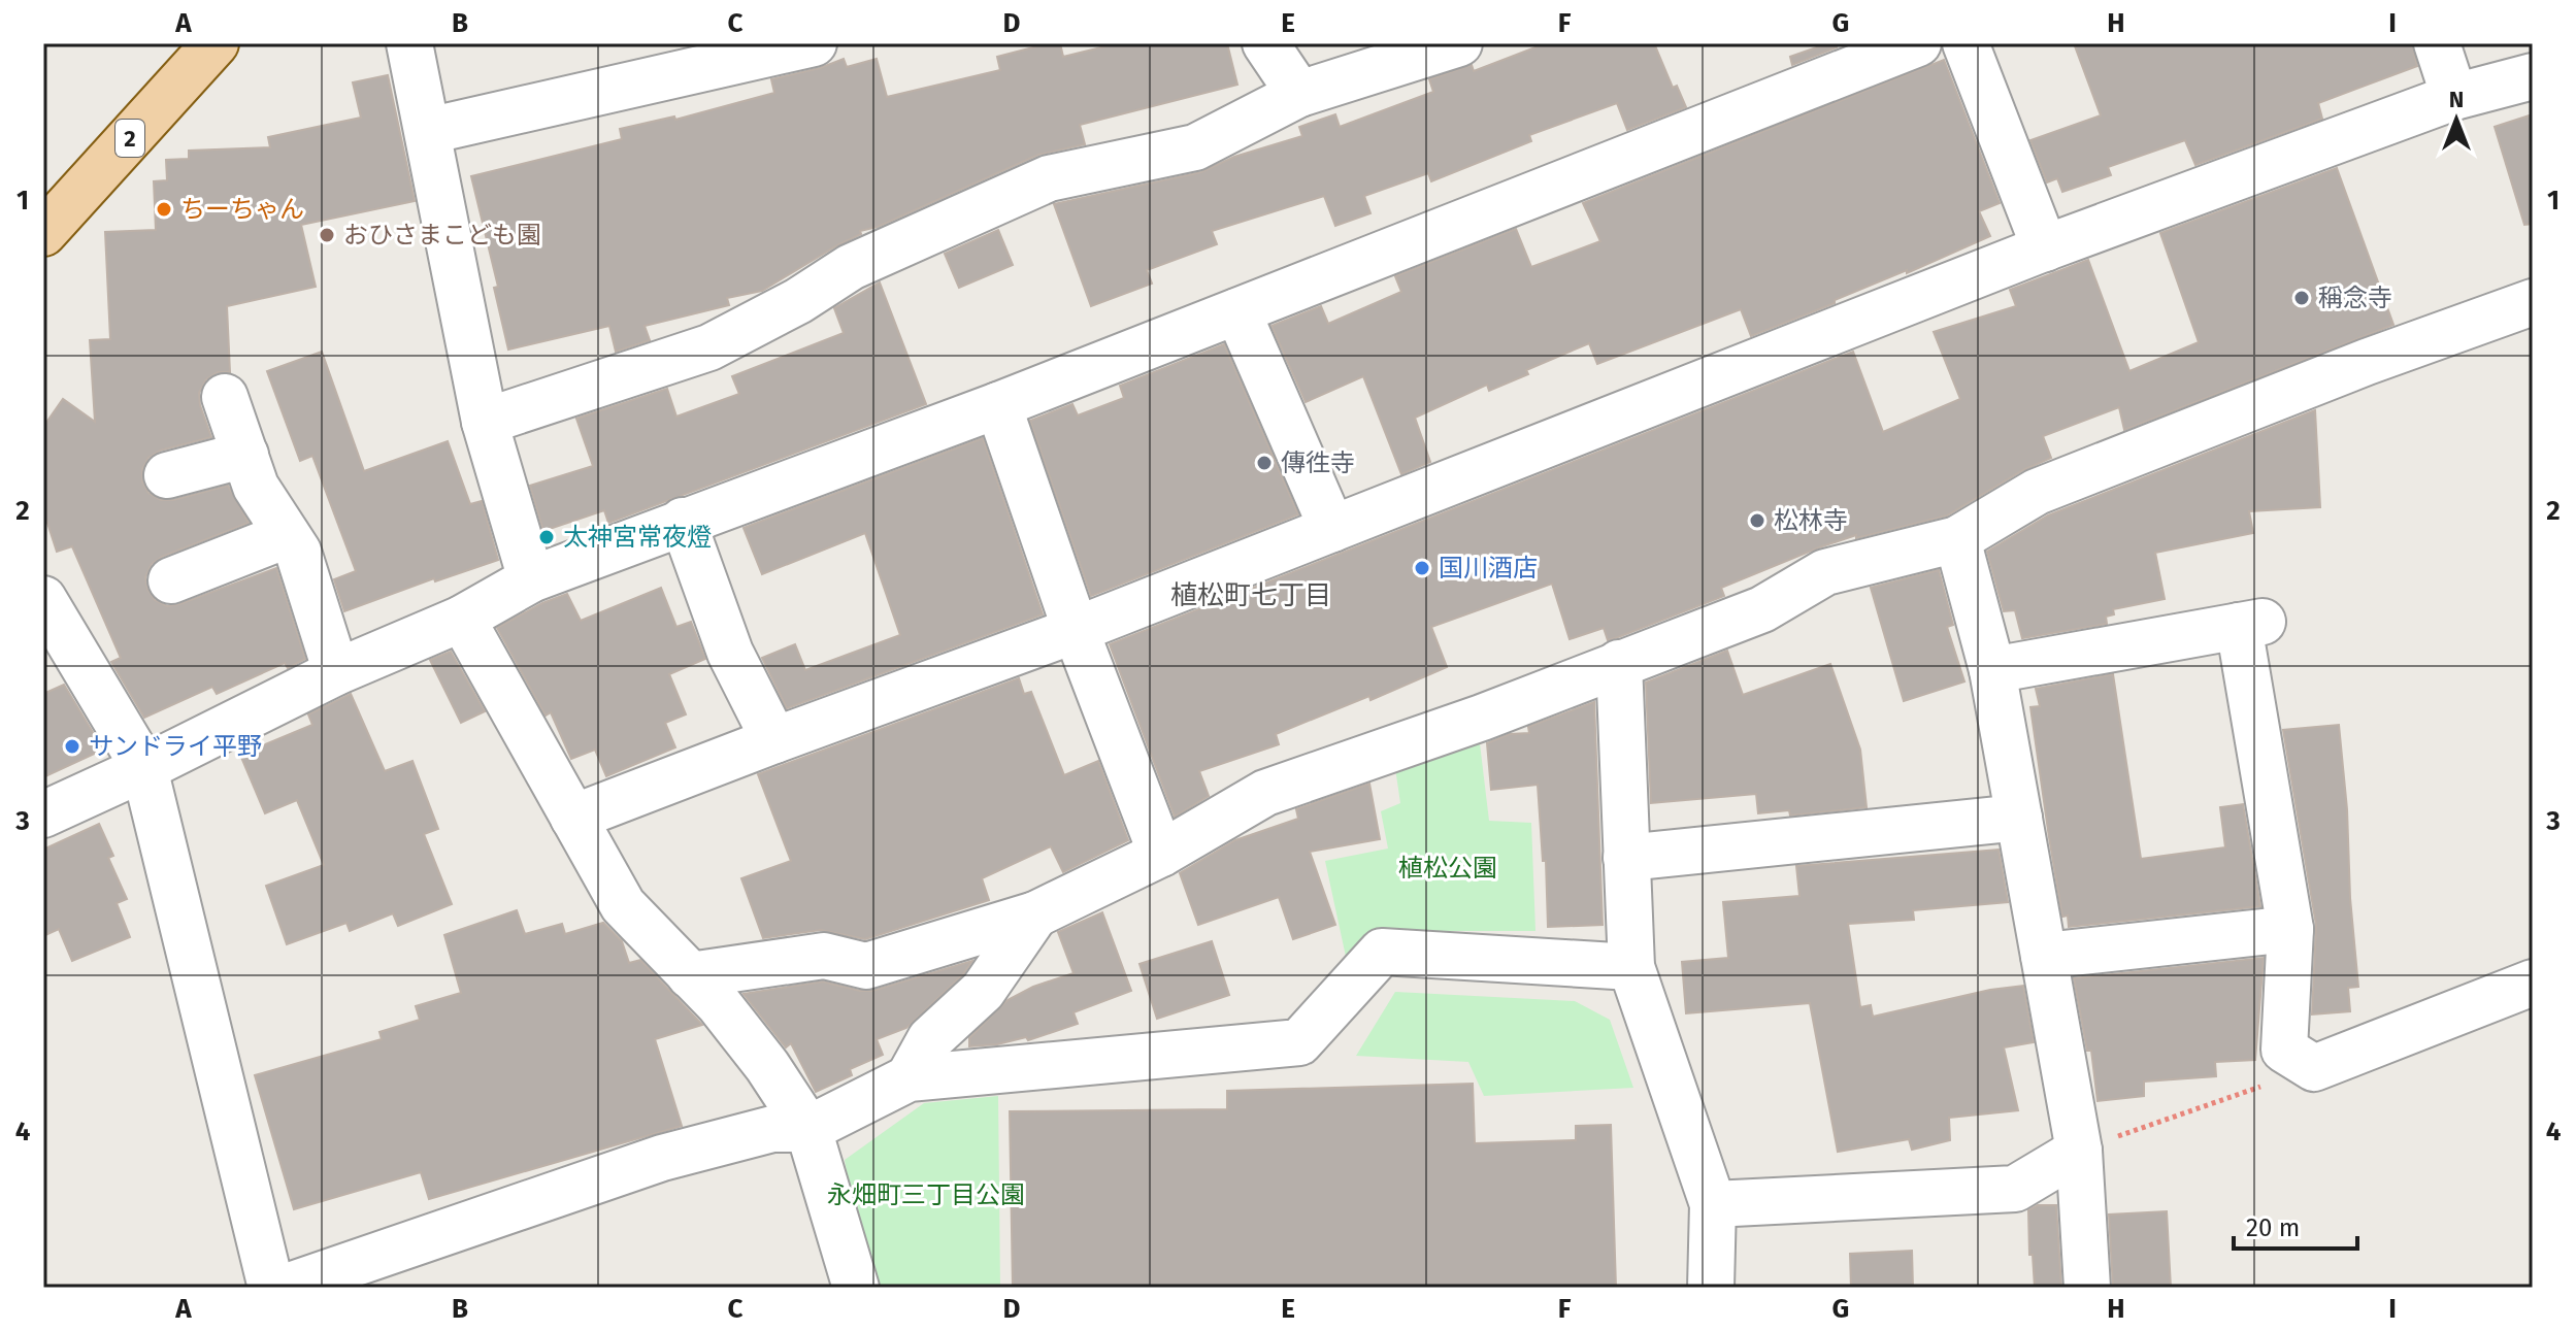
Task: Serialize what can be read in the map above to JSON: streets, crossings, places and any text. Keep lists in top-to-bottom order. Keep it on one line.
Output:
{"streets":{"main road":["2"]},"districts":["植松町七丁目"],"parks":["植松公園","永畑町三丁目公園"],"places":["ちーちゃん","おひさまこども園","稱念寺","傳徃寺","松林寺","太神宮常夜燈","国川酒店","サンドライ平野"],"scale_bar":"20 m","north":"top","grid":{"columns":["A","B","C","D","E","F","G","H","I"],"rows":["1","2","3","4"]}}
